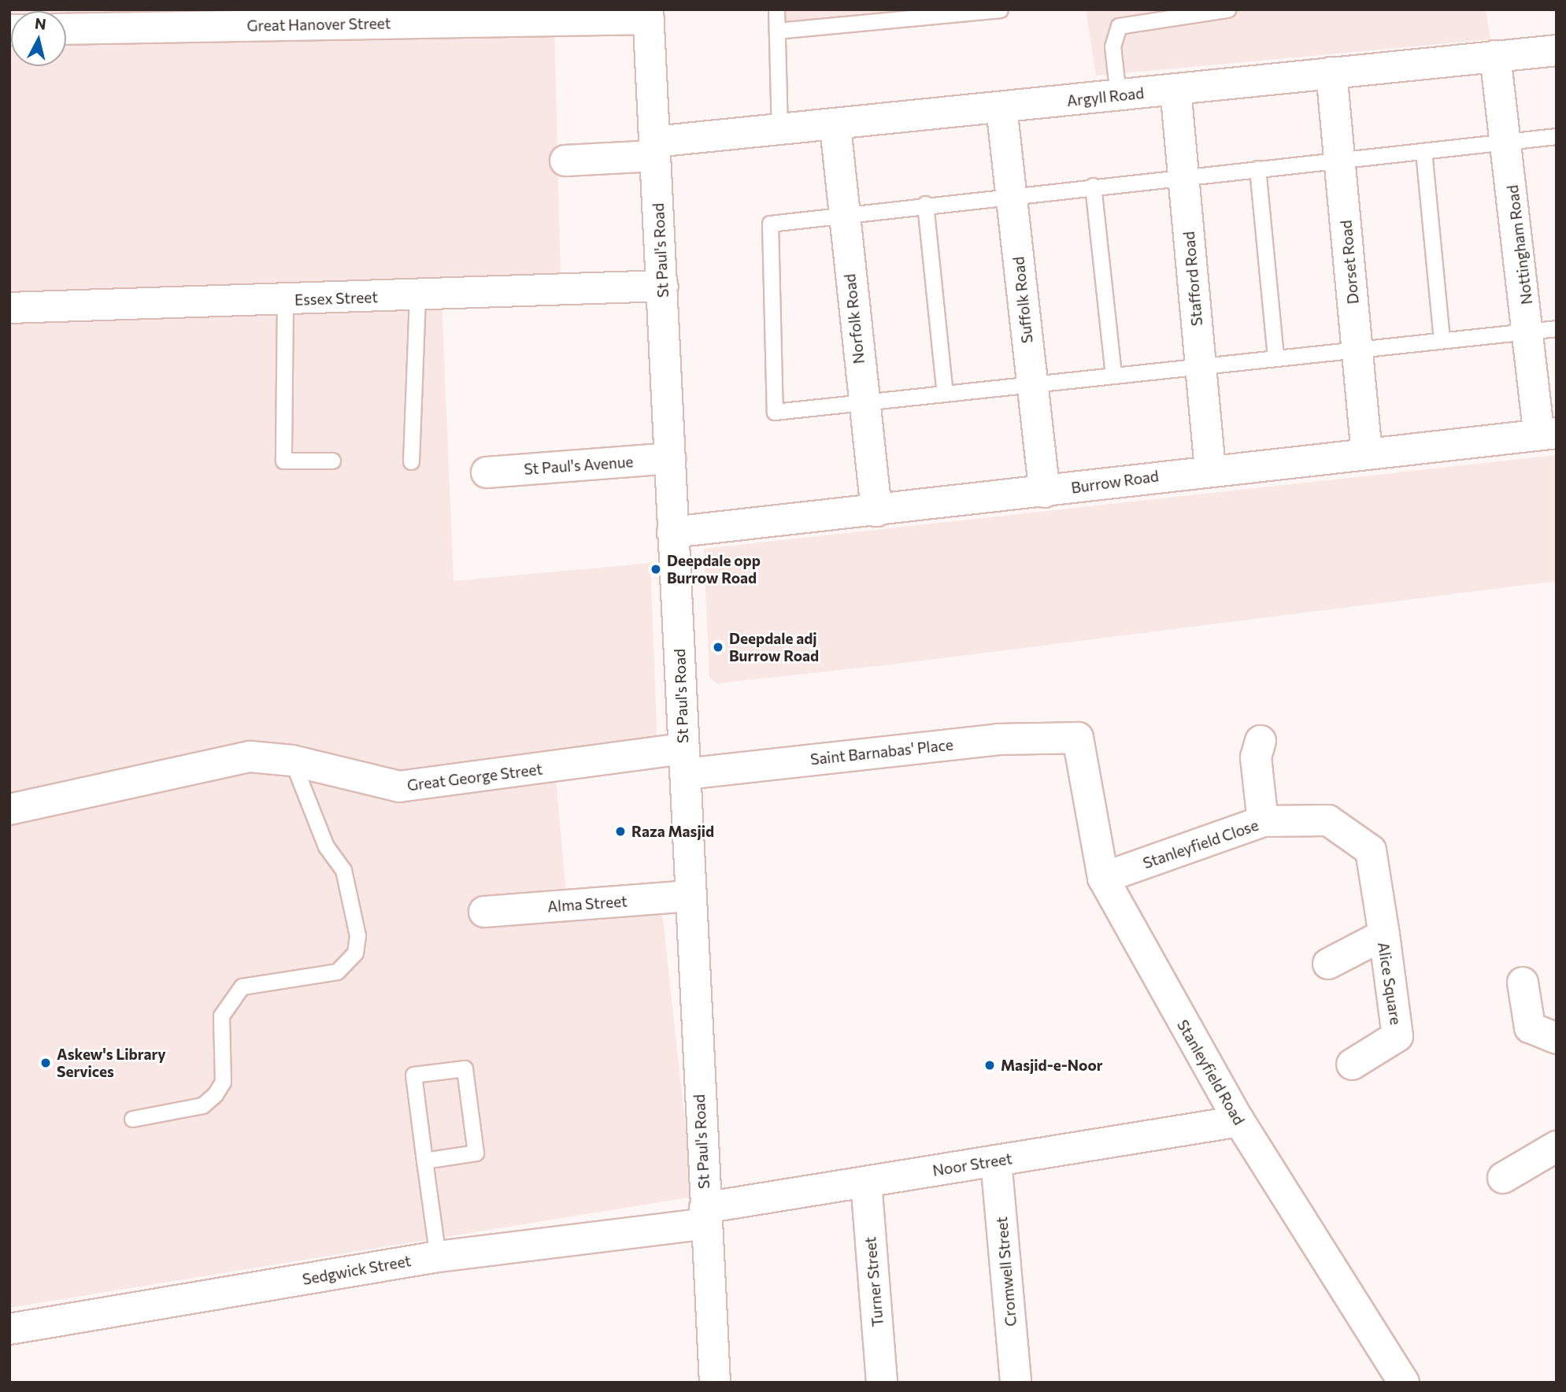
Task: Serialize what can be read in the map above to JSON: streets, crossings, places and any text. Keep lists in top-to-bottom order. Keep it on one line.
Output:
{"streets":{"street":["Great Hanover Street","Argyll Road","Nottingham Road","St Paul's Road","Dorset Road","Stafford Road","Essex Street","Suffolk Road","Norfolk Road","St Paul's Avenue","Burrow Road","Saint Barnabas' Place","Great George Street","Stanleyfield Close","Alma Street","Alice Square","Stanleyfield Road","Noor Street","Sedgwick Street","Cromwell Street","Turner Street"]},"crossings":[["Great Hanover Street","St Paul's Road"],["Argyll Road","Nottingham Road"],["Argyll Road","St Paul's Road"],["Argyll Road","Dorset Road"],["Argyll Road","Stafford Road"],["Argyll Road","Suffolk Road"],["Argyll Road","Norfolk Road"],["Nottingham Road","Burrow Road"],["St Paul's Road","Essex Street"],["St Paul's Road","St Paul's Avenue"],["St Paul's Road","Burrow Road"],["St Paul's Road","Saint Barnabas' Place"],["St Paul's Road","Great George Street"],["St Paul's Road","Alma Street"],["St Paul's Road","Noor Street"],["St Paul's Road","Sedgwick Street"],["Dorset Road","Burrow Road"],["Stafford Road","Burrow Road"],["Suffolk Road","Burrow Road"],["Norfolk Road","Burrow Road"],["Saint Barnabas' Place","Great George Street"],["Saint Barnabas' Place","Stanleyfield Road"],["Stanleyfield Close","Alice Square"],["Stanleyfield Close","Stanleyfield Road"],["Stanleyfield Road","Noor Street"],["Noor Street","Sedgwick Street"],["Noor Street","Cromwell Street"],["Noor Street","Turner Street"]],"places":["Deepdale opp Burrow Road","Deepdale adj Burrow Road","Raza Masjid","Askew's Library Services","Masjid-e-Noor"],"north":"top"}
